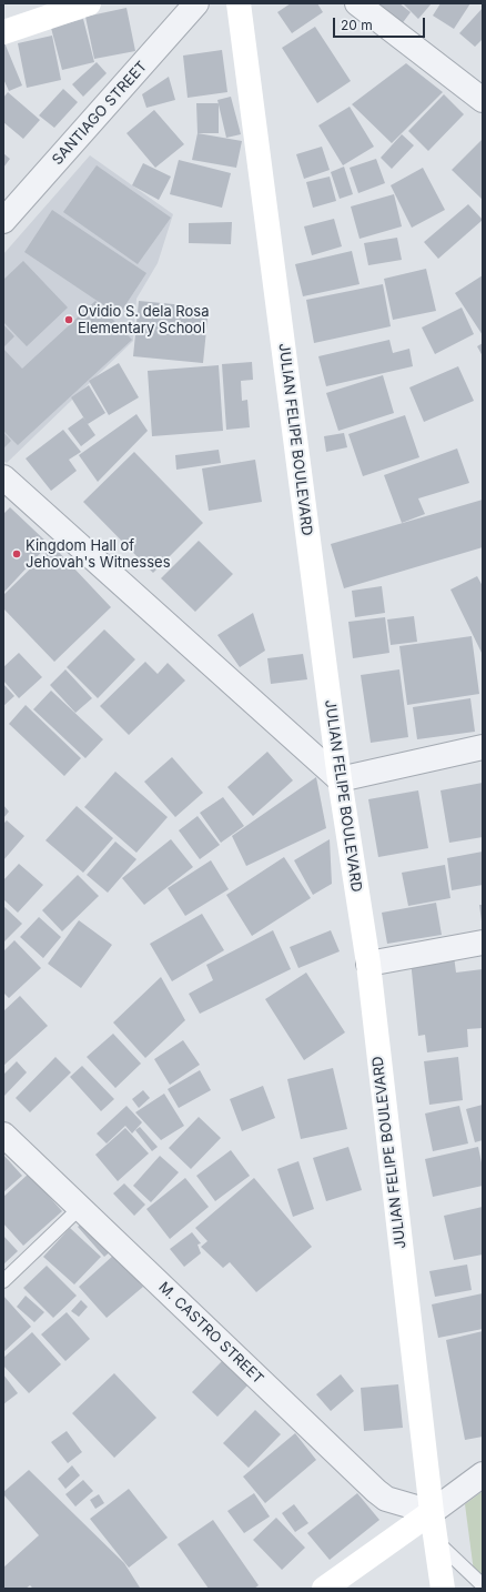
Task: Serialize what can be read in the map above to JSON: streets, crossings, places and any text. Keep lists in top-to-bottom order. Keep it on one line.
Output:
{"streets":{"main road":["JULIAN FELIPE BOULEVARD"],"street":["SANTIAGO STREET","M. CASTRO STREET"]},"crossings":[["JULIAN FELIPE BOULEVARD","M. CASTRO STREET"]],"places":["Ovidio S. dela Rosa Elementary School","Kingdom Hall of Jehovah's Witnesses"],"scale_bar":"20 m"}
